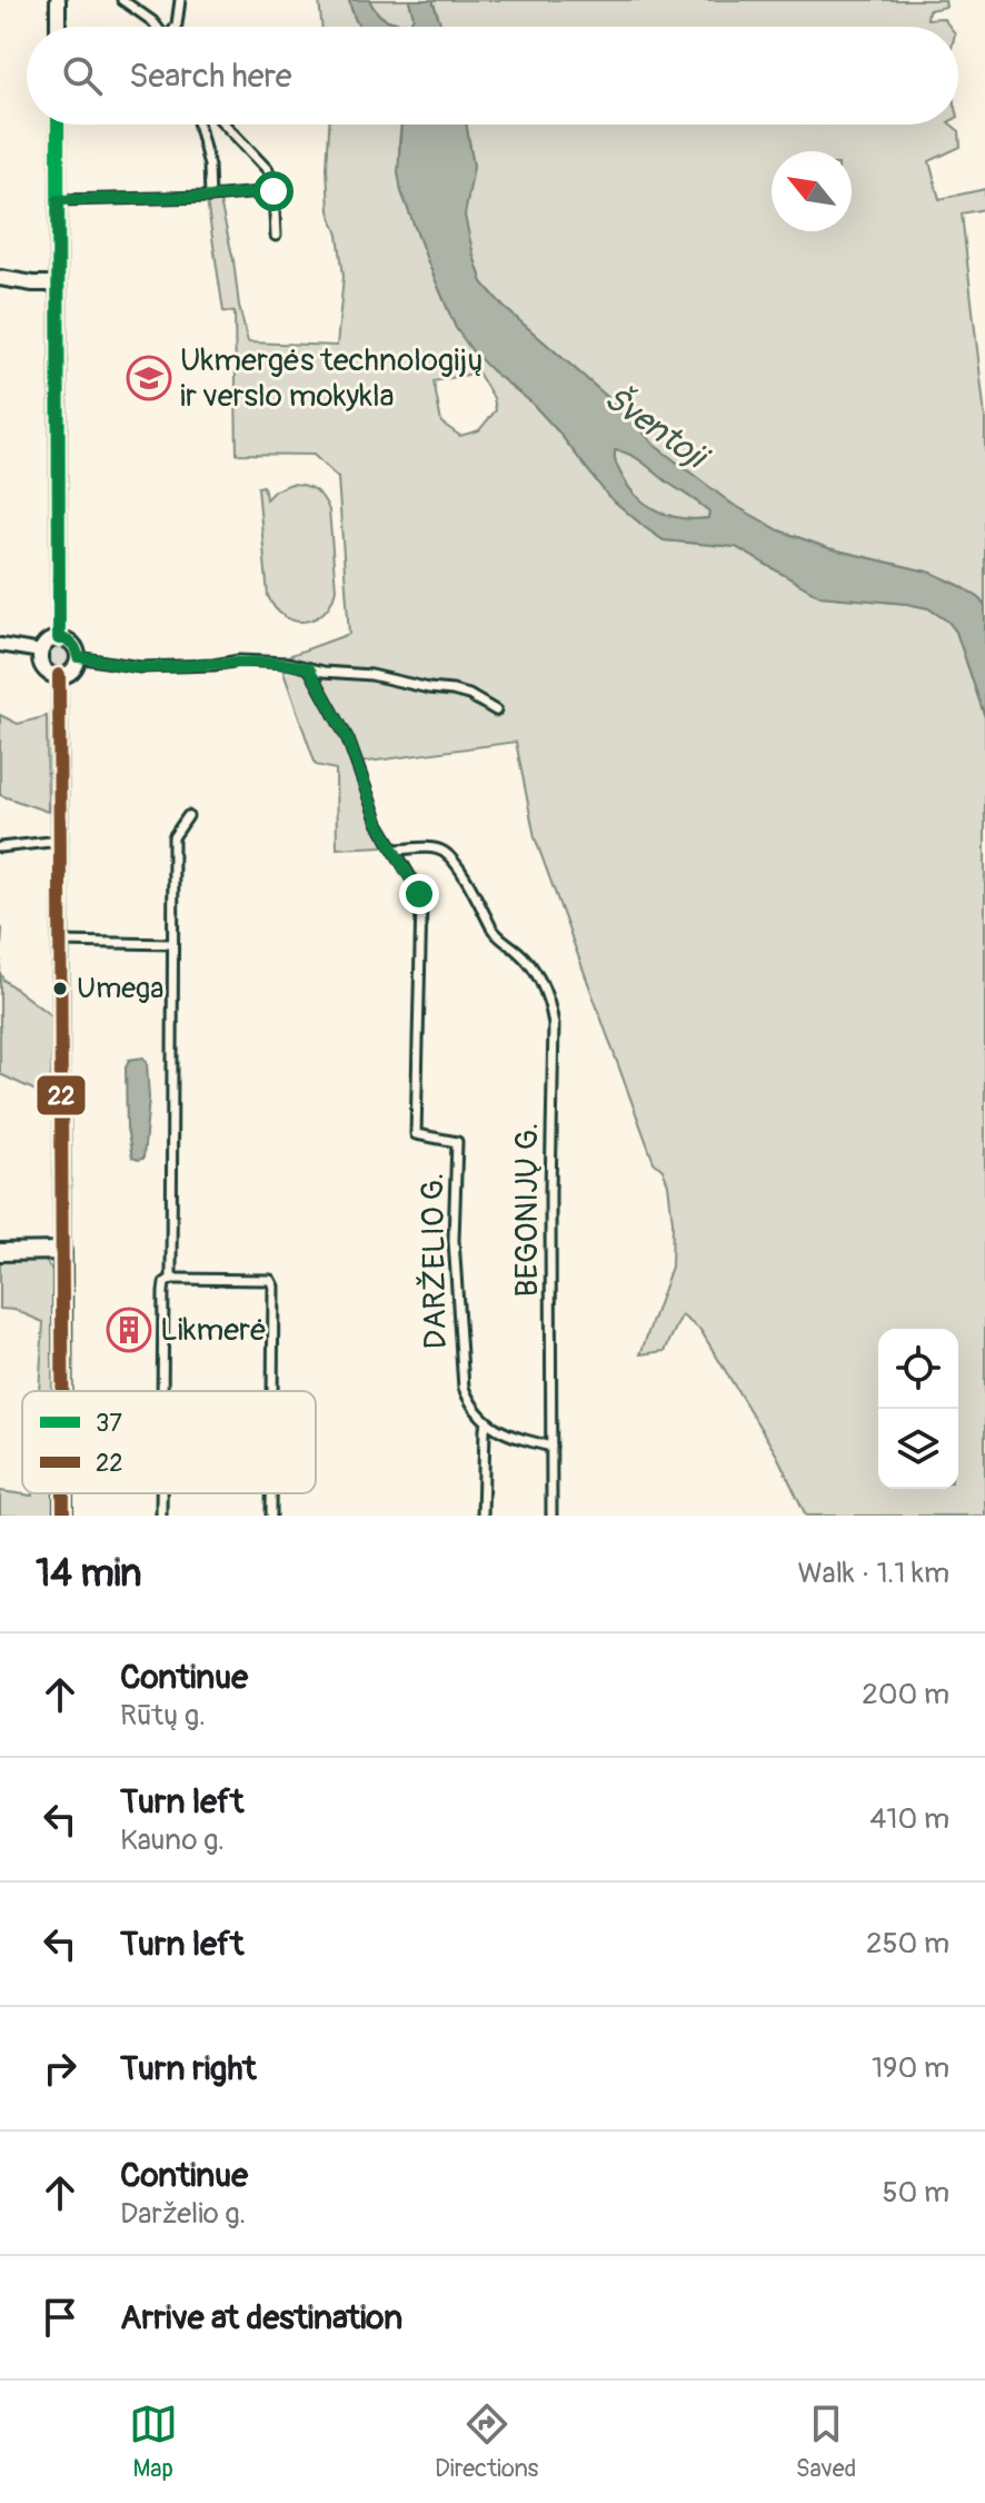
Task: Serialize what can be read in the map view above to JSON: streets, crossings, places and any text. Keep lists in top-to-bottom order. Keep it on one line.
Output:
{"streets":{"street":["BEGONIJŲ G.","DARŽELIO G."]},"crossings":[["BEGONIJŲ G.","DARŽELIO G."]],"water":["Šventoji"],"places":{"school or university":["Ukmergės technologijų ir verslo mokykla"],"other":["Umega"],"building":["Likmerė"]},"lines":["transit line 37","transit line 22"],"legend":["37","22"],"north":"top left","page":{"search":"Search here","heading":["14 min","Walk · 1.1 km"],"list":[["Continue","Rūtų g.","200 m"],["Turn left","Kauno g.","410 m"],["Turn left","250 m"],["Turn right","190 m"],["Continue","Darželio g.","50 m"],"Arrive at destination"],"nav":["Map","Directions","Saved"]}}
